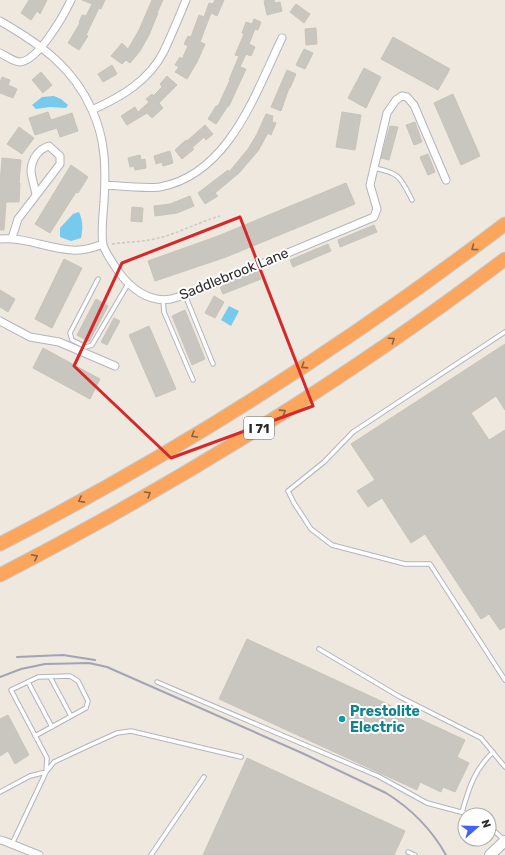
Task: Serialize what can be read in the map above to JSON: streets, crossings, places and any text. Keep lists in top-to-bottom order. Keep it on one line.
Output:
{"streets":{"highway":["I 71"],"street":["Saddlebrook Lane"]},"places":["Prestolite Electric"],"north":"right"}
